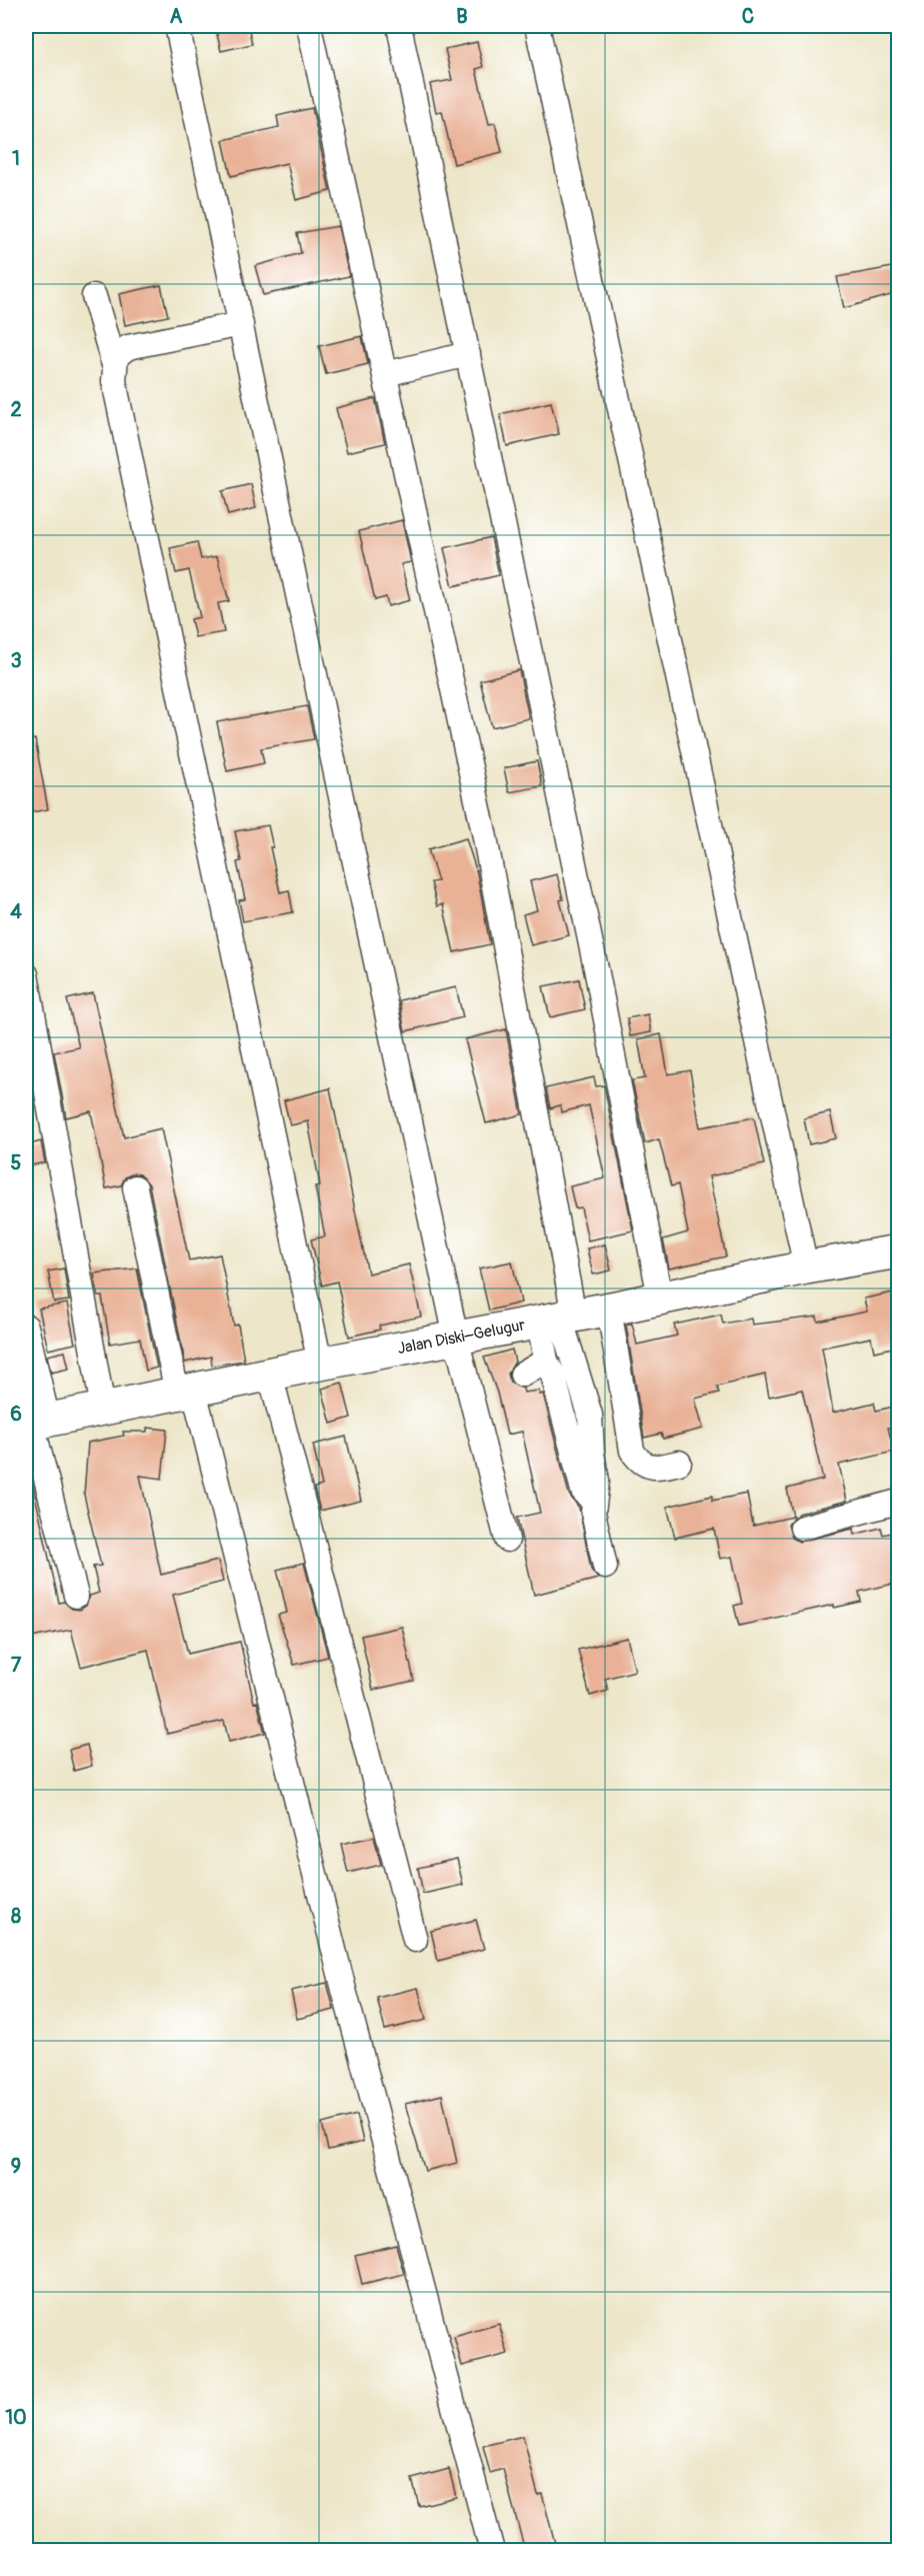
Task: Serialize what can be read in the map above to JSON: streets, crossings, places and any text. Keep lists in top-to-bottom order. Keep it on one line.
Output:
{"streets":{"main road":["Jalan Diski–Gelugur"]},"grid":{"columns":["A","B","C"],"rows":["1","2","3","4","5","6","7","8","9","10"]}}
